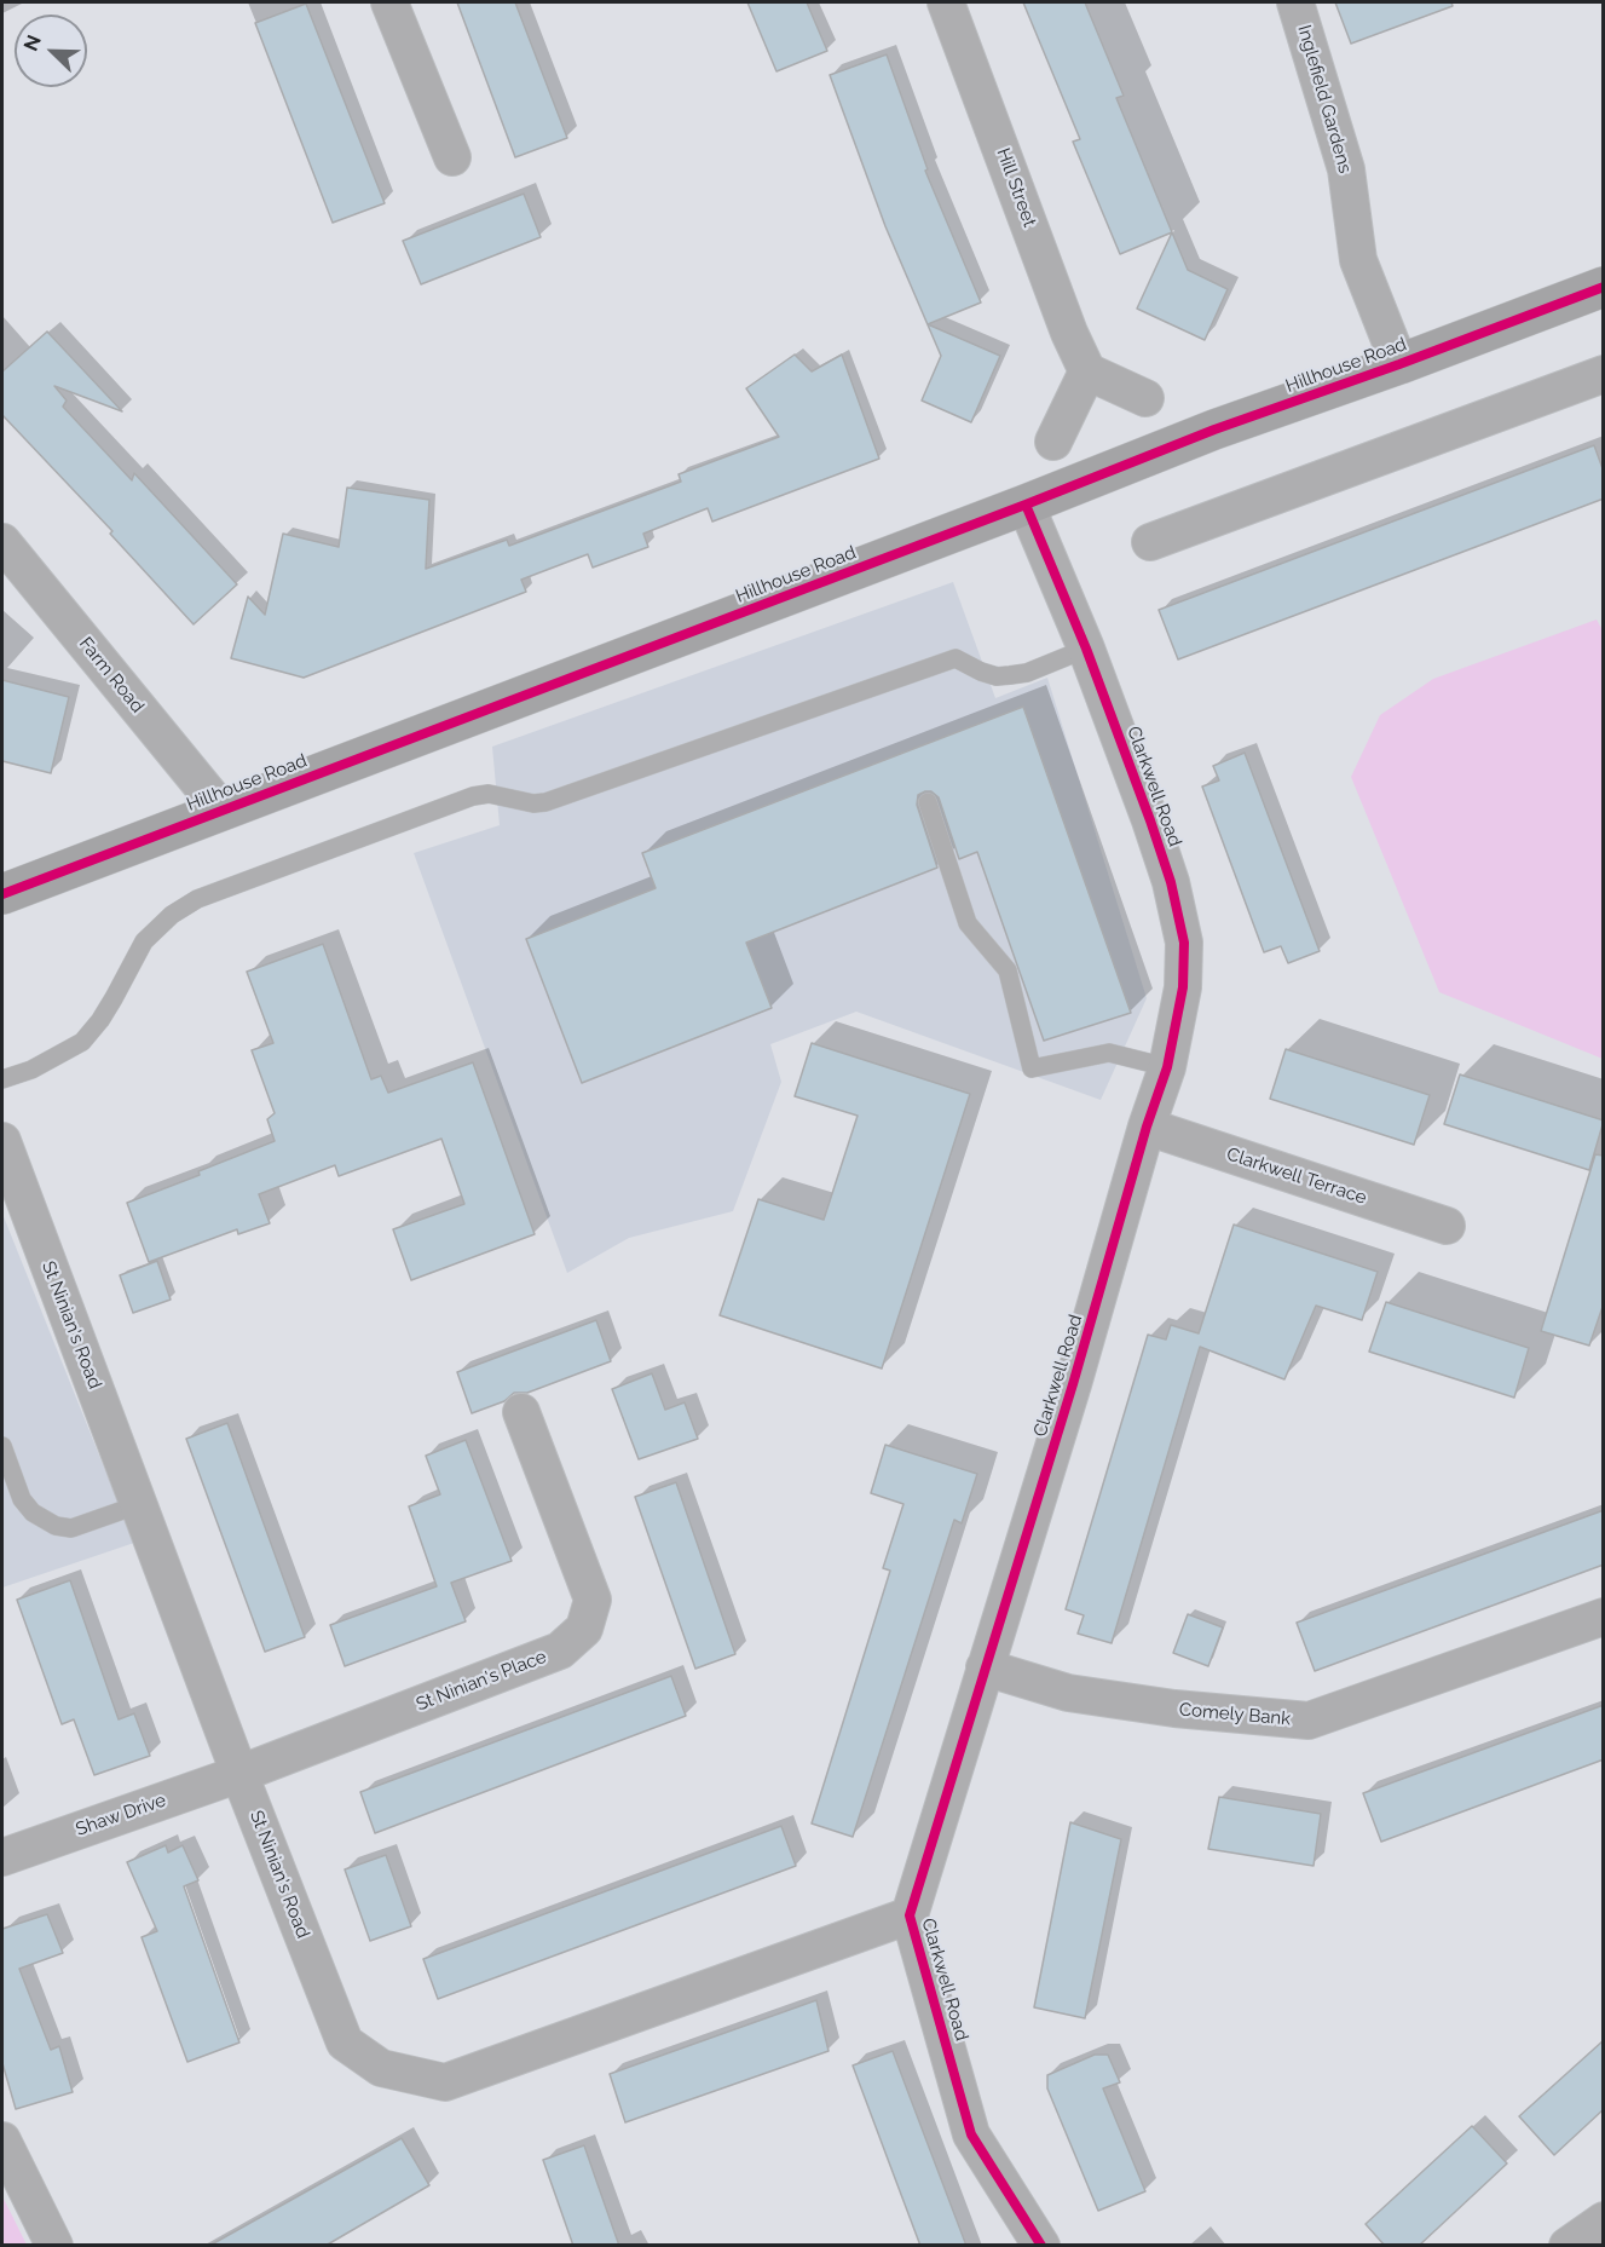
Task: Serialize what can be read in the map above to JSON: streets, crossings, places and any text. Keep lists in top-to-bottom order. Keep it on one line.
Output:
{"streets":{"street":["Inglefield Gardens","Hill Street","Hillhouse Road","Farm Road","Clarkwell Road","Clarkwell Terrace","St Ninian's Road","St Ninian's Place","Comely Bank","Shaw Drive"]},"crossings":[["Inglefield Gardens","Hillhouse Road"],["Hillhouse Road","Farm Road"],["Hillhouse Road","Clarkwell Road"],["Clarkwell Road","Clarkwell Terrace"],["Clarkwell Road","St Ninian's Road"],["Clarkwell Road","Comely Bank"],["St Ninian's Road","St Ninian's Place"],["St Ninian's Road","Shaw Drive"],["St Ninian's Place","Shaw Drive"]],"north":"top left"}
